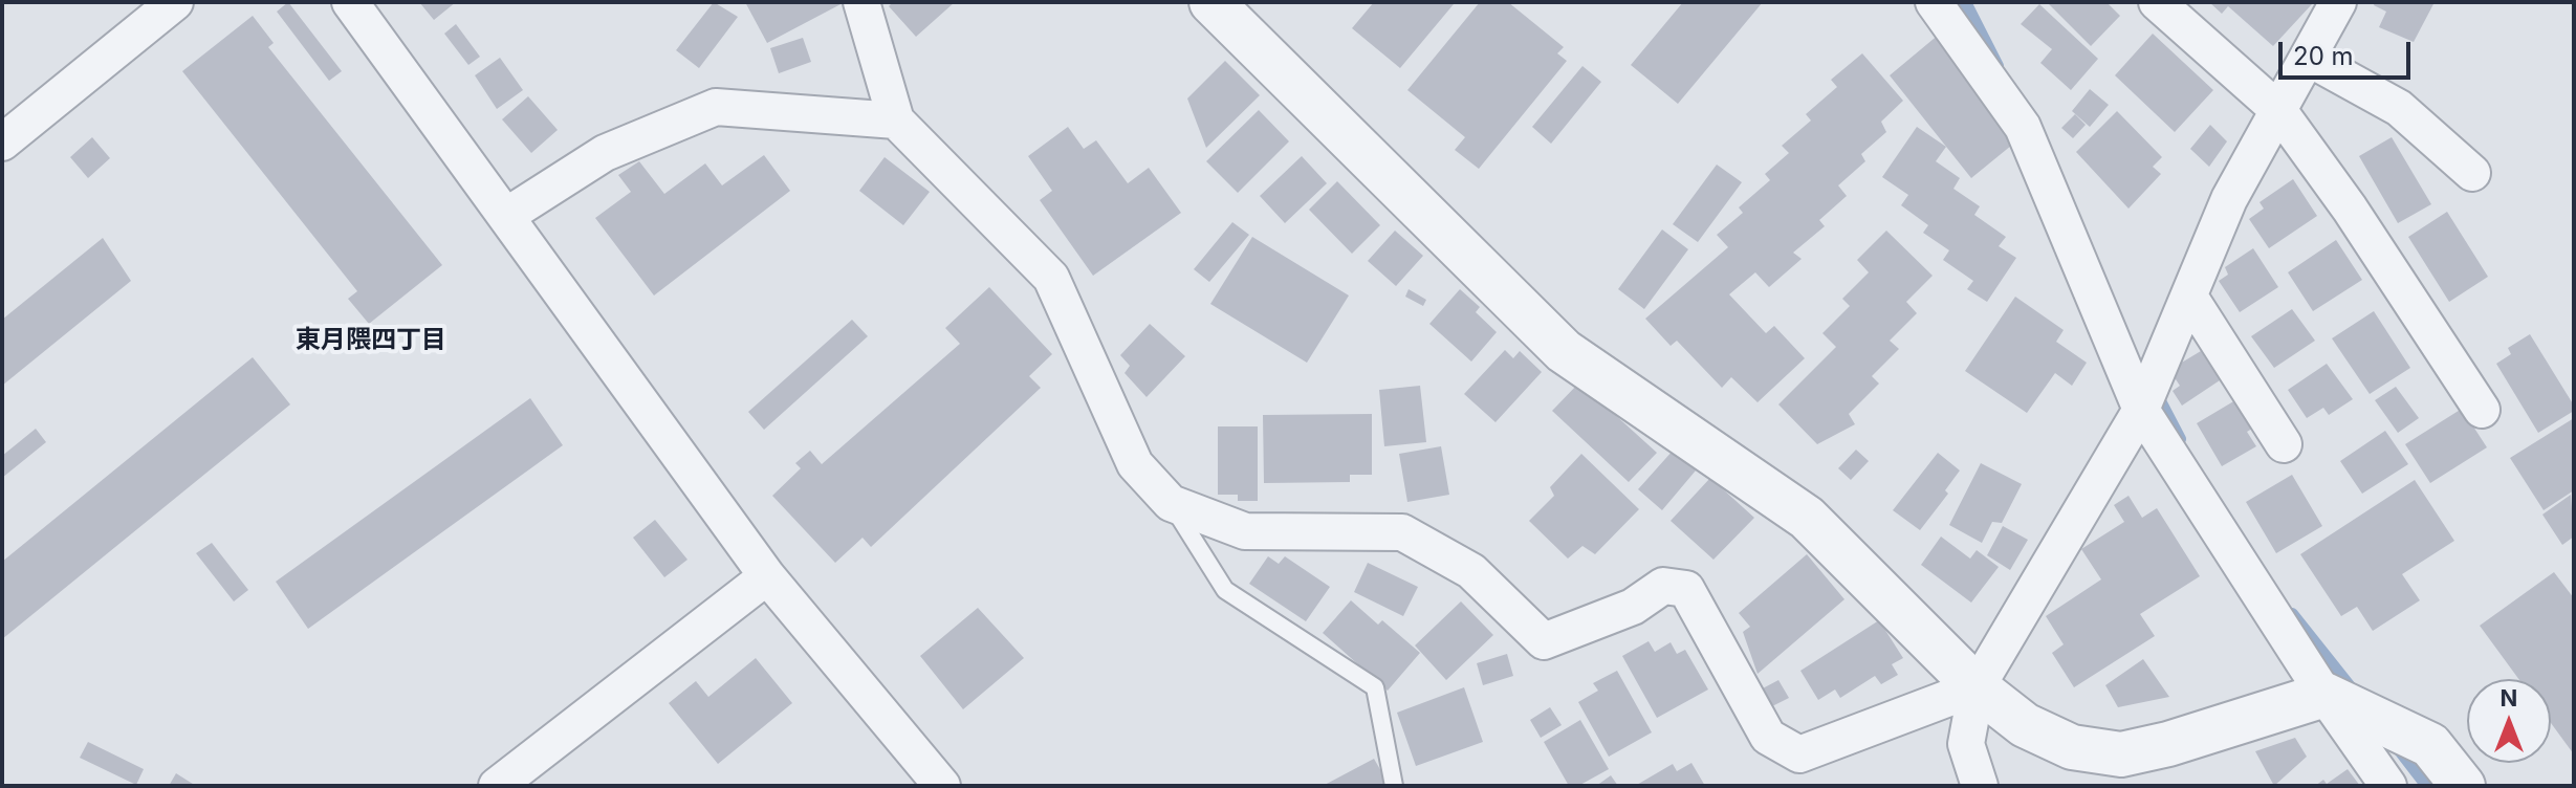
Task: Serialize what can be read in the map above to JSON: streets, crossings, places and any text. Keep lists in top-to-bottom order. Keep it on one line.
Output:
{"districts":["東月隈四丁目"],"scale_bar":"20 m","north":"top"}
